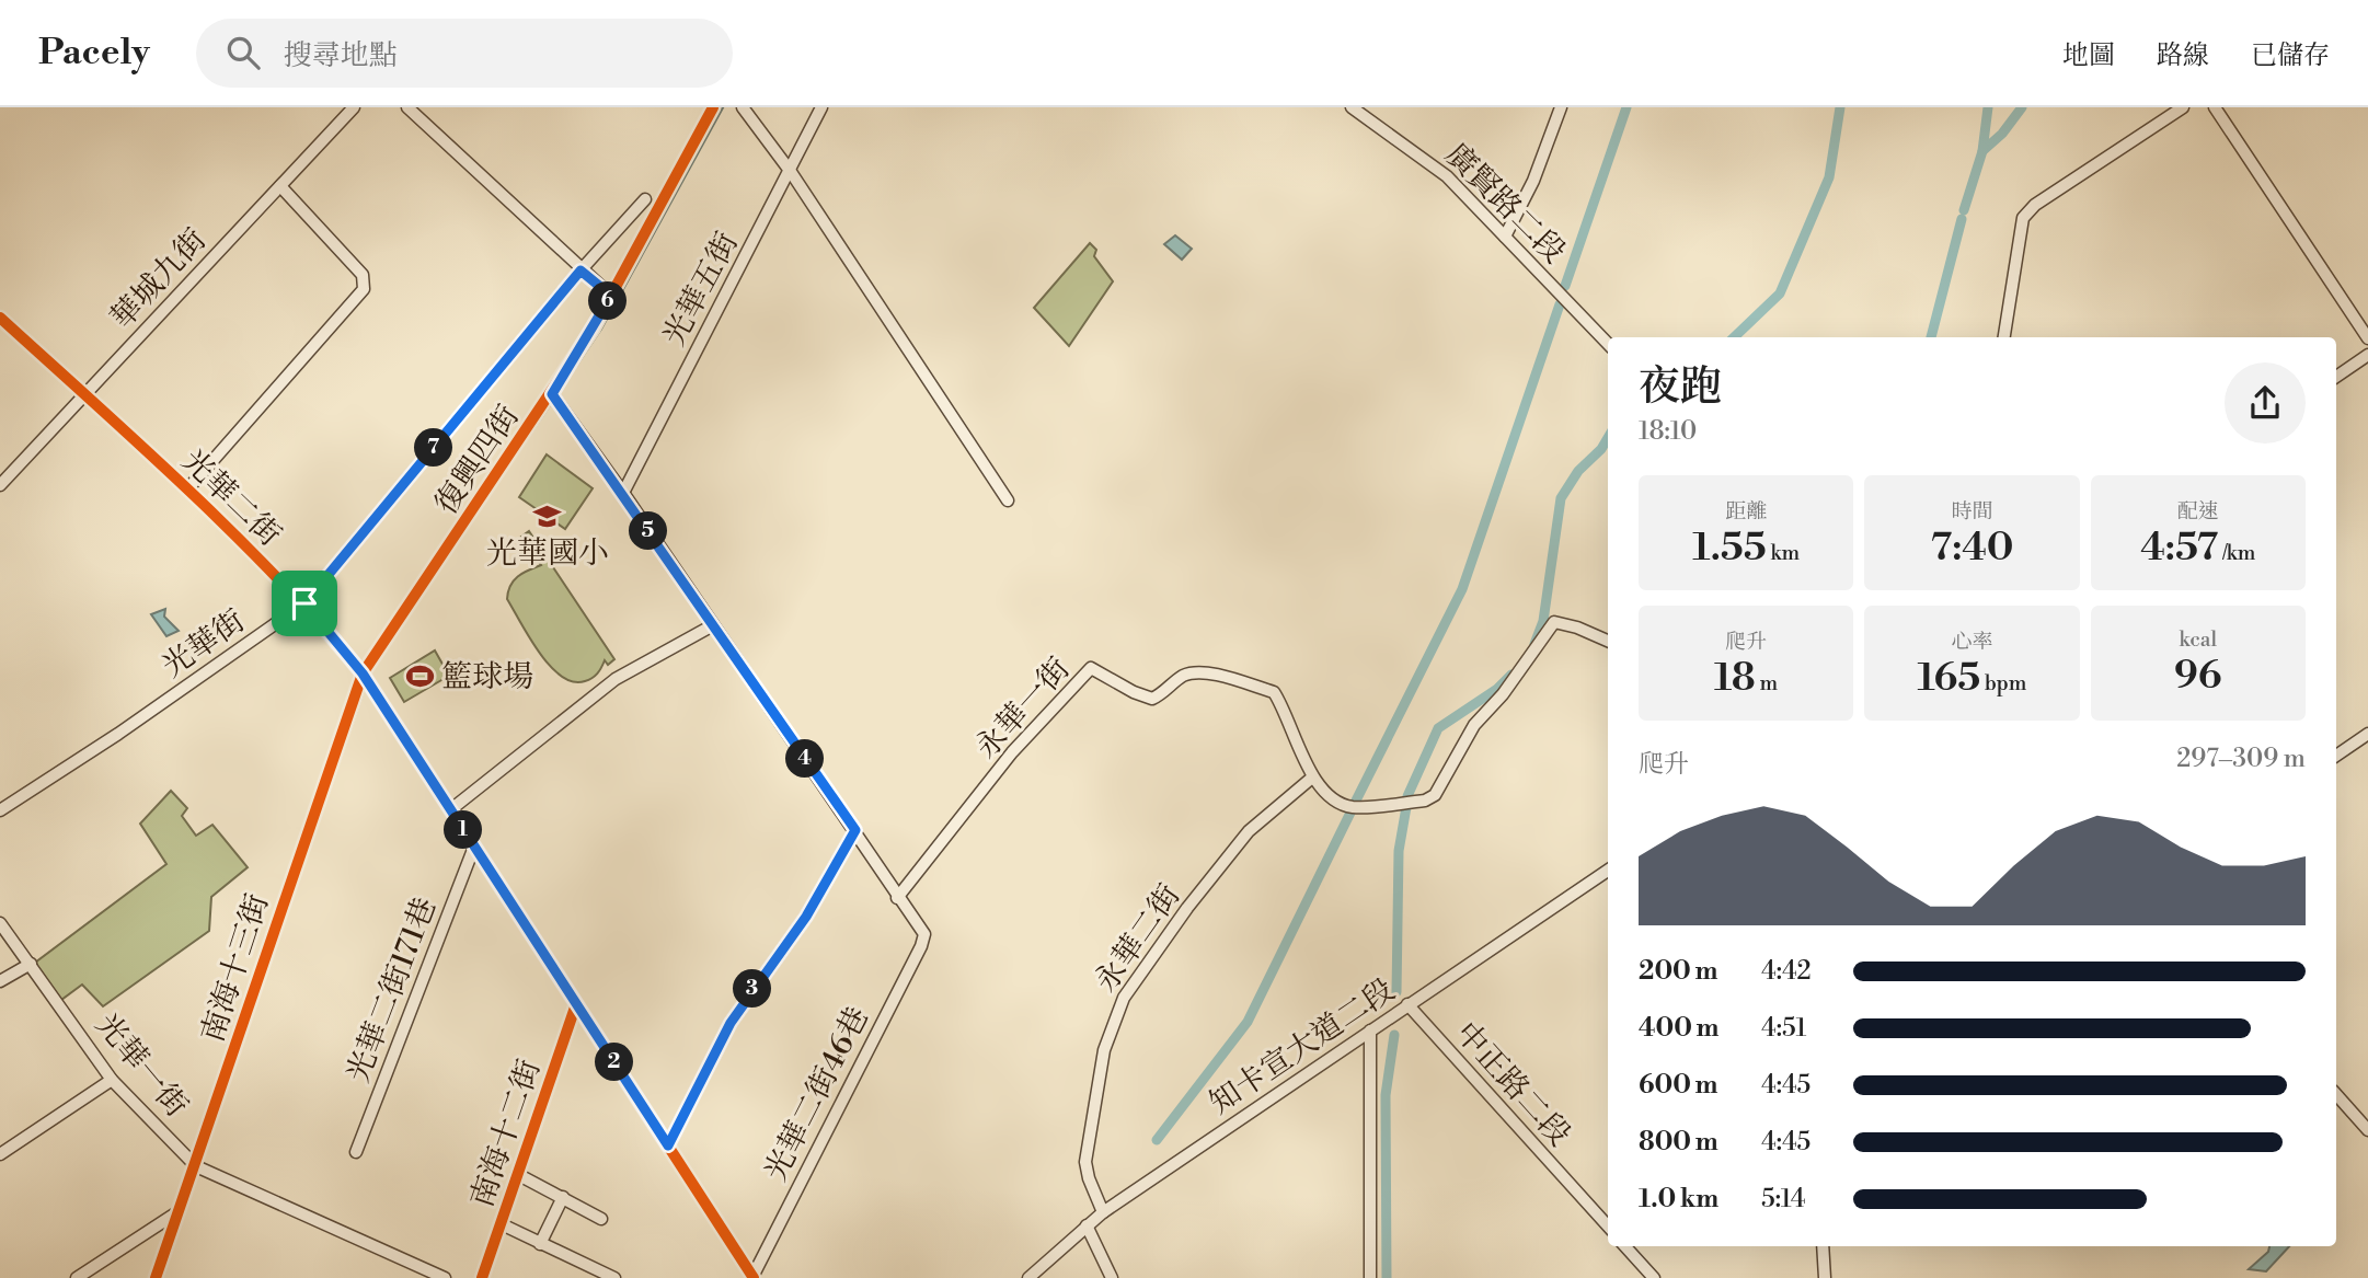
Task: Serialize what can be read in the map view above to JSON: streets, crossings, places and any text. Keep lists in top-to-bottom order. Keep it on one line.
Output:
{"streets":{"street":["廣賢路二段","華城九街","光華五街","復興四街","光華二街","光華街","永華一街","永華二街","南海十三街","光華二街171巷","知卡宣大道二段","光華一街","中正路二段","光華二街46巷","南海十二街"]},"crossings":[["華城九街","光華二街"],["復興四街","光華二街"],["復興四街","南海十三街"],["光華二街","光華街"],["光華二街","南海十三街"],["光華二街","光華二街171巷"],["光華二街","光華二街46巷"],["光華二街","南海十二街"],["永華一街","永華二街"],["永華一街","光華二街46巷"],["永華二街","知卡宣大道二段"],["南海十三街","光華一街"],["知卡宣大道二段","中正路二段"]],"places":{"school or university":["光華國小"],"sports":["籃球場"]},"page":{"header":"Pacely","search":"搜尋地點","nav":["地圖","路線","已儲存"],"pins":["6","7","5","4","1","3","2"],"heading":["夜跑","18:10"],"stats":[["距離","1.55 km"],["時間","7:40"],["配速","4:57 /km"],["爬升","18 m"],["心率","165 bpm"],["kcal","96"]],"chart":["爬升","297–309 m"],"list":[{"name":"200 m","note":"4:42"},{"name":"400 m","note":"4:51"},{"name":"600 m","note":"4:45"},{"name":"800 m","note":"4:45"},{"name":"1.0 km","note":"5:14"}]}}
